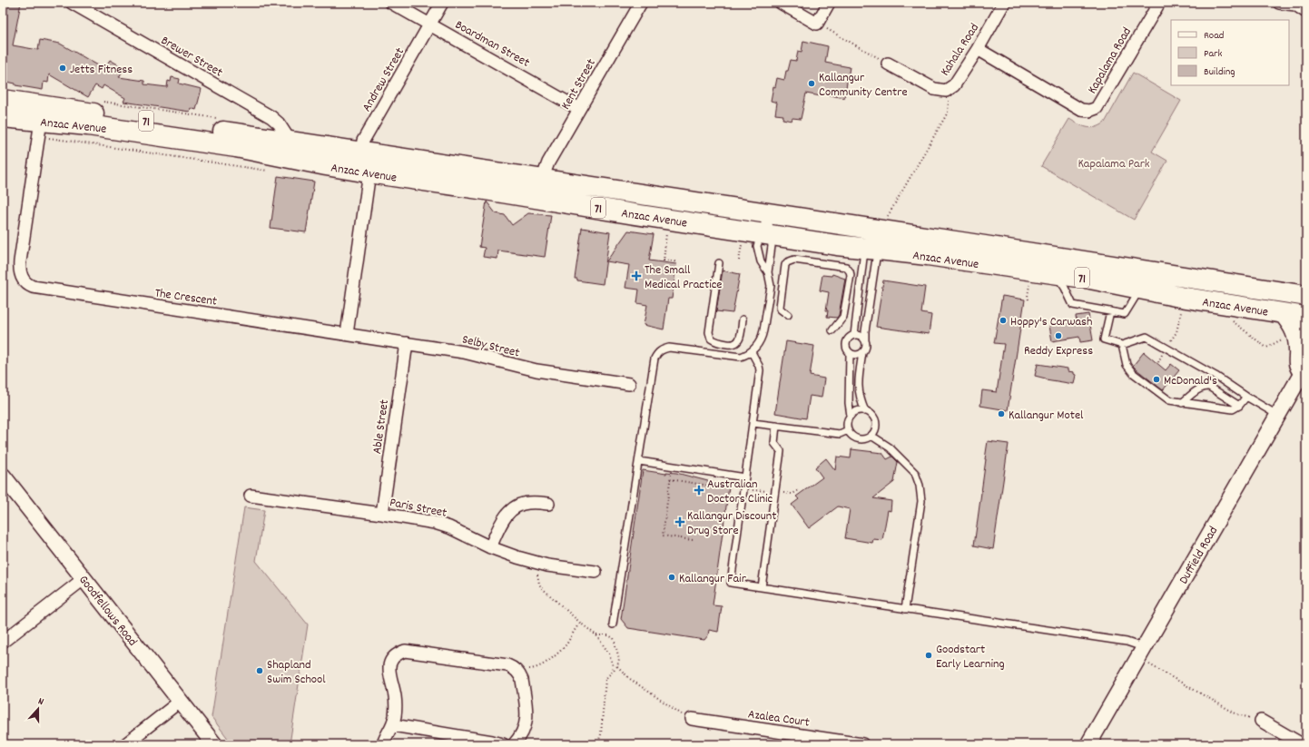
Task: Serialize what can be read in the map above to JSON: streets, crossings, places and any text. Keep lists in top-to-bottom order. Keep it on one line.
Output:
{"streets":{"highway":["71","Anzac Avenue"],"street":["Boardman Street","Kahala Road","Brewer Street","Kapalama Road","Andrew Street","Kent Street","The Crescent","Selby Street","Able Street","Paris Street","Duffield Road","Goodfellows Road","Azalea Court"]},"crossings":[["Boardman Street","Andrew Street"],["Boardman Street","Kent Street"],["Kahala Road","Kapalama Road"],["Brewer Street","Anzac Avenue"],["Andrew Street","Anzac Avenue"],["Kent Street","Anzac Avenue"],["Anzac Avenue","The Crescent"],["The Crescent","Selby Street"],["Selby Street","Able Street"],["Able Street","Paris Street"]],"parks":["Kapalama Park"],"places":{"other":["Jetts Fitness","Kallangur Community Centre","Hoppy's Carwash","Reddy Express","McDonald's","Kallangur Motel","Kallangur Fair","Goodstart Early Learning","Shapland Swim School"],"health":["The Small Medical Practice","Australian Doctors Clinic","Kallangur Discount Drug Store"]},"legend":["Road","Park","Building"],"north":"top"}
